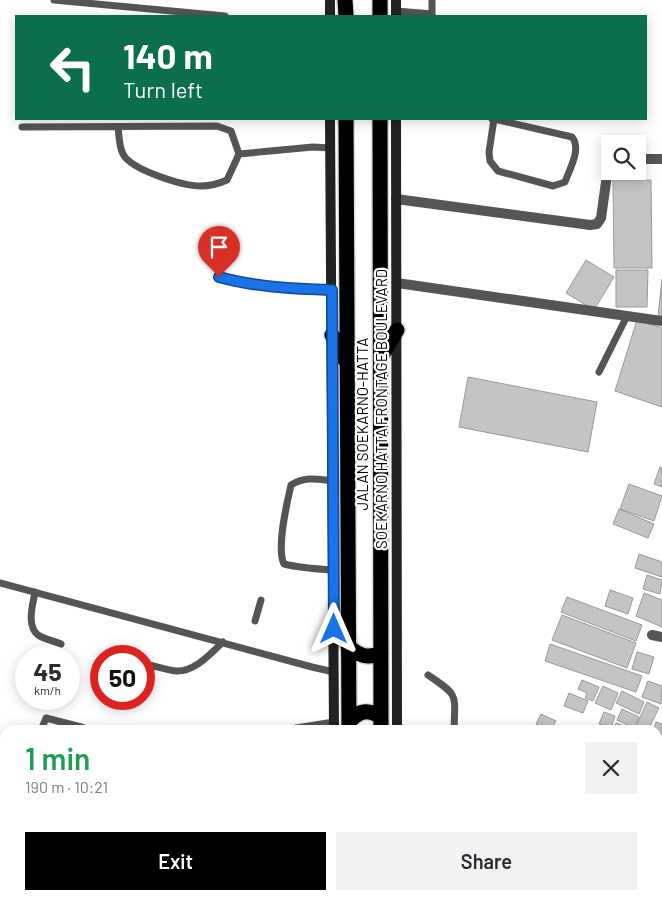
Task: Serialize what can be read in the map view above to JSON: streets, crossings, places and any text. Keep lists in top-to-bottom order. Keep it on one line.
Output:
{"streets":{"highway":["JALAN SOEKARNO-HATTA"],"main road":["SOEKARNO HATTA FRONTAGE BOULEVARD"]},"page":{"turn":["140 m","Turn left"],"speed":"45 km/h","limit":"50","heading":["1 min","190 m · 10:21"],"buttons":["Exit","Share"]}}
